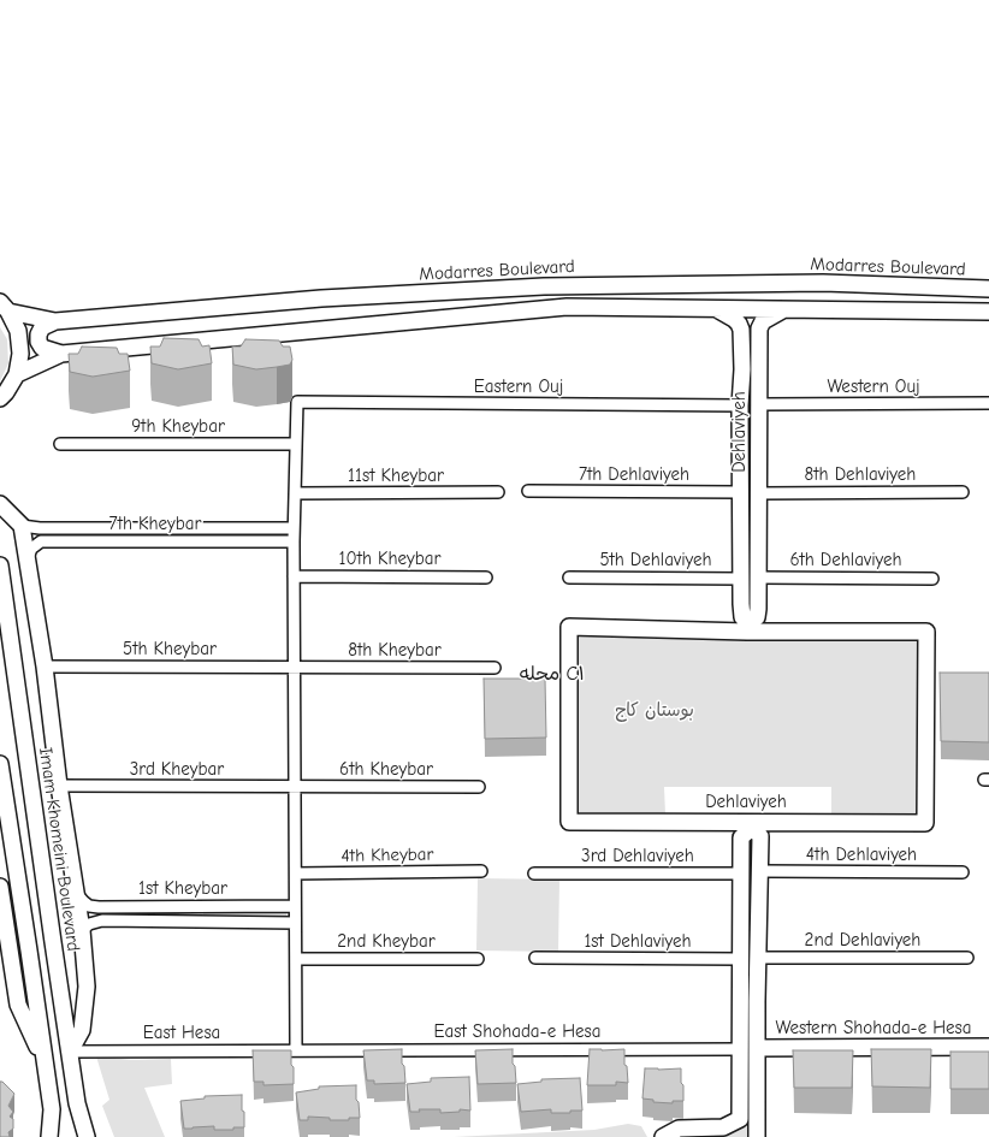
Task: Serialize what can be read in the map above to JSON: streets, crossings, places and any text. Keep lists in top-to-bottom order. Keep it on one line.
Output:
{"streets":{"main road":["Modarres Boulevard","Dehlaviyeh","Imam Khomeini Boulevard","Western Shohada-e Hesa"],"street":["Eastern Ouj","Western Ouj","9th Kheybar","7th Dehlaviyeh","8th Dehlaviyeh","11st Kheybar","7th Kheybar","10th Kheybar","5th Dehlaviyeh","6th Dehlaviyeh","5th Kheybar","8th Kheybar","3rd Kheybar","6th Kheybar","4th Kheybar","4th Dehlaviyeh","3rd Dehlaviyeh","1st Kheybar","2nd Dehlaviyeh","2nd Kheybar","1st Dehlaviyeh","East Shohada-e Hesa","East Hesa"]},"crossings":[["Eastern Ouj","9th Kheybar"],["Eastern Ouj","Dehlaviyeh"],["Western Ouj","Dehlaviyeh"],["Dehlaviyeh","7th Dehlaviyeh"],["Dehlaviyeh","8th Dehlaviyeh"],["Dehlaviyeh","5th Dehlaviyeh"],["Dehlaviyeh","6th Dehlaviyeh"],["Dehlaviyeh","4th Dehlaviyeh"],["Dehlaviyeh","3rd Dehlaviyeh"],["Dehlaviyeh","2nd Dehlaviyeh"],["Dehlaviyeh","1st Dehlaviyeh"],["Dehlaviyeh","Western Shohada-e Hesa"],["Dehlaviyeh","East Shohada-e Hesa"],["5th Kheybar","8th Kheybar"],["3rd Kheybar","6th Kheybar"],["Imam Khomeini Boulevard","East Hesa"],["East Shohada-e Hesa","East Hesa"]],"districts":["محله C۱"],"parks":["بوستان کاج"]}
